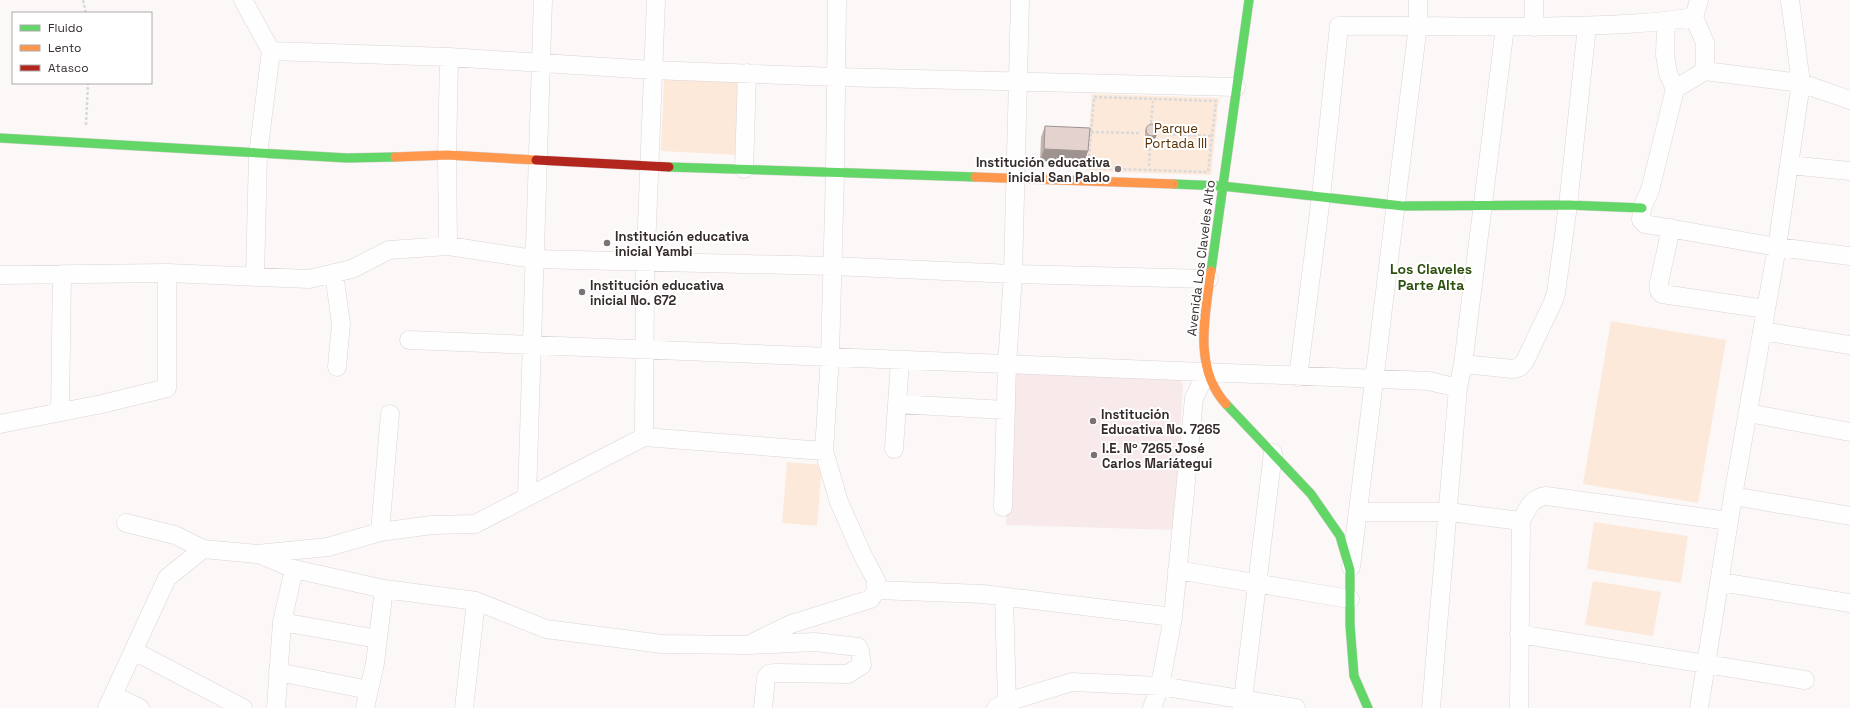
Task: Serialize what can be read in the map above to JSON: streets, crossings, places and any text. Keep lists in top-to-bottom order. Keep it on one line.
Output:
{"streets":{"street":["Avenida Los Claveles Alto"]},"districts":["Los Claveles Parte Alta"],"parks":["Parque Portada III"],"places":["Institución educativa inicial San Pablo","Institución educativa inicial Yambi","Institución educativa inicial No. 672","Institución Educativa No. 7265","I.E. Nº 7265 José Carlos Mariátegui"],"legend":["Fluido","Lento","Atasco"]}
